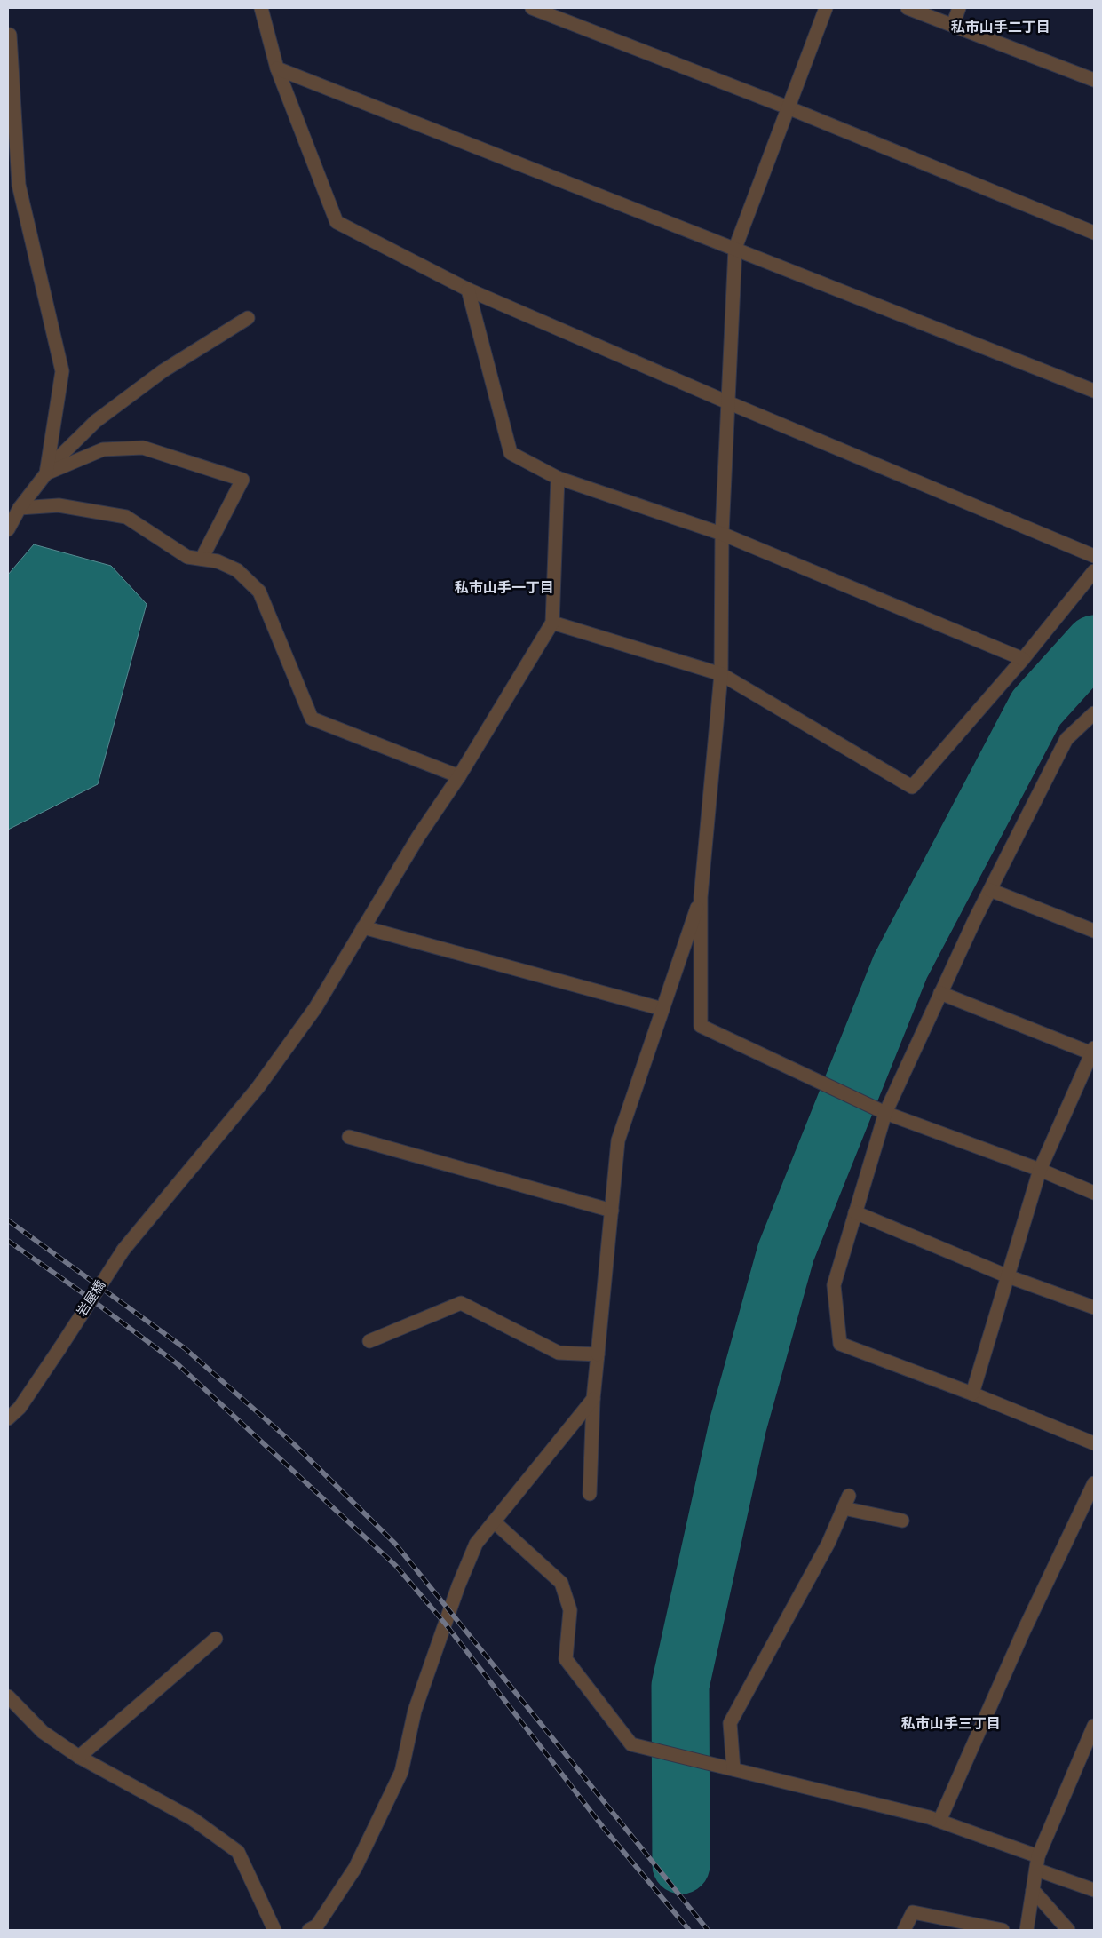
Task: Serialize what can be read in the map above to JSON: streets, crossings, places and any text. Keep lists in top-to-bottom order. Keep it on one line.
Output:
{"streets":{"street":["岩屋橋"]},"districts":["私市山手二丁目","私市山手一丁目","私市山手三丁目"]}
